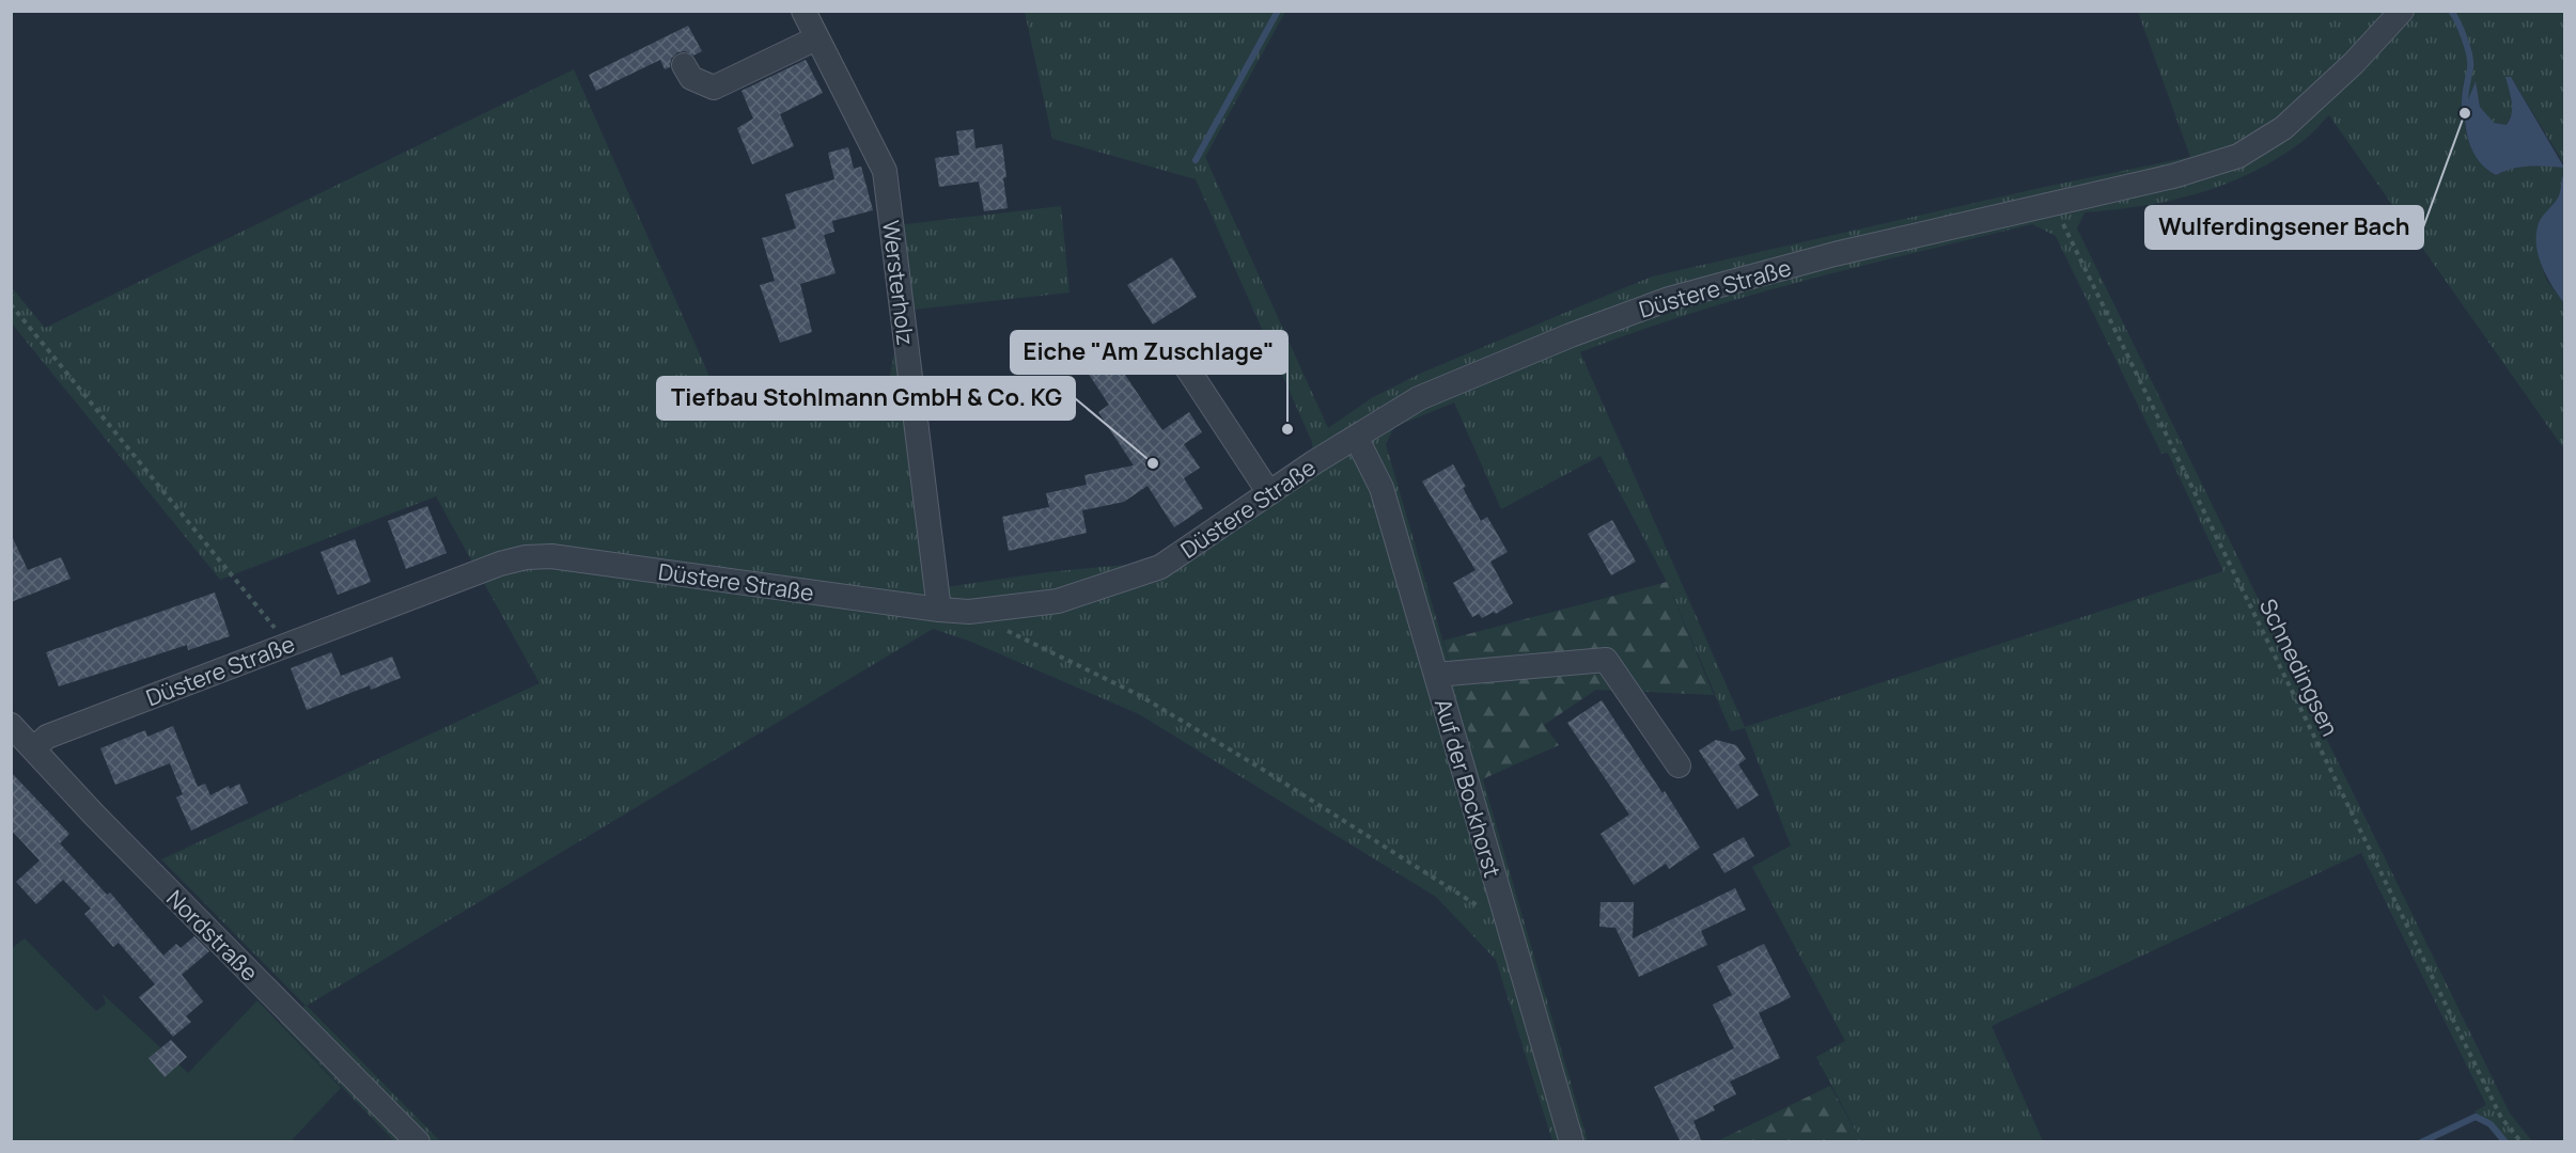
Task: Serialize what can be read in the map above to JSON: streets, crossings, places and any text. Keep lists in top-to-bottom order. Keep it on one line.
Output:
{"streets":{"street":["Wersterholz","Düstere Straße","Auf der Bockhorst","Nordstraße"],"path":["Schnedingsen"]},"crossings":[["Wersterholz","Düstere Straße"],["Düstere Straße","Schnedingsen"],["Düstere Straße","Auf der Bockhorst"],["Düstere Straße","Nordstraße"]],"places":["Wulferdingsener Bach","Eiche \"Am Zuschlage\"","Tiefbau Stohlmann GmbH & Co. KG"]}
